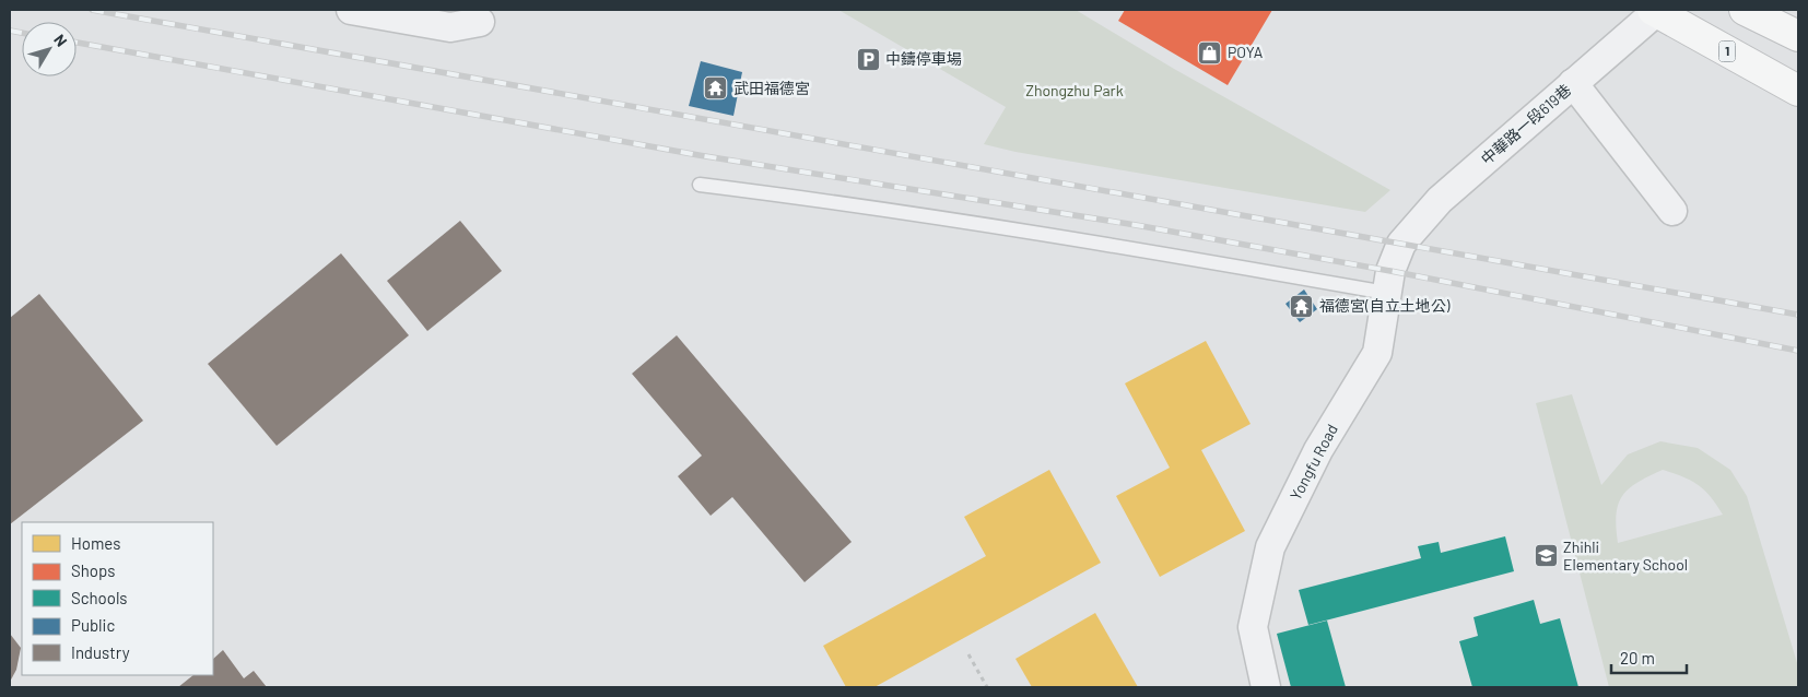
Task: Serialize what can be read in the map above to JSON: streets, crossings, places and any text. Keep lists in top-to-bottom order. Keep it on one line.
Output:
{"streets":{"main road":["1"],"street":["中華路一段619巷","Yongfu Road"]},"crossings":[["1","中華路一段619巷"],["中華路一段619巷","Yongfu Road"]],"parks":["Zhongzhu Park"],"places":{"shop":["POYA"],"parking":["中鑄停車場"],"temple":["武田福德宮","福德宮(自立土地公)"],"school or university":["Zhihli Elementary School"]},"legend":["Homes","Shops","Schools","Public","Industry"],"scale_bar":"20 m","north":"top right"}
